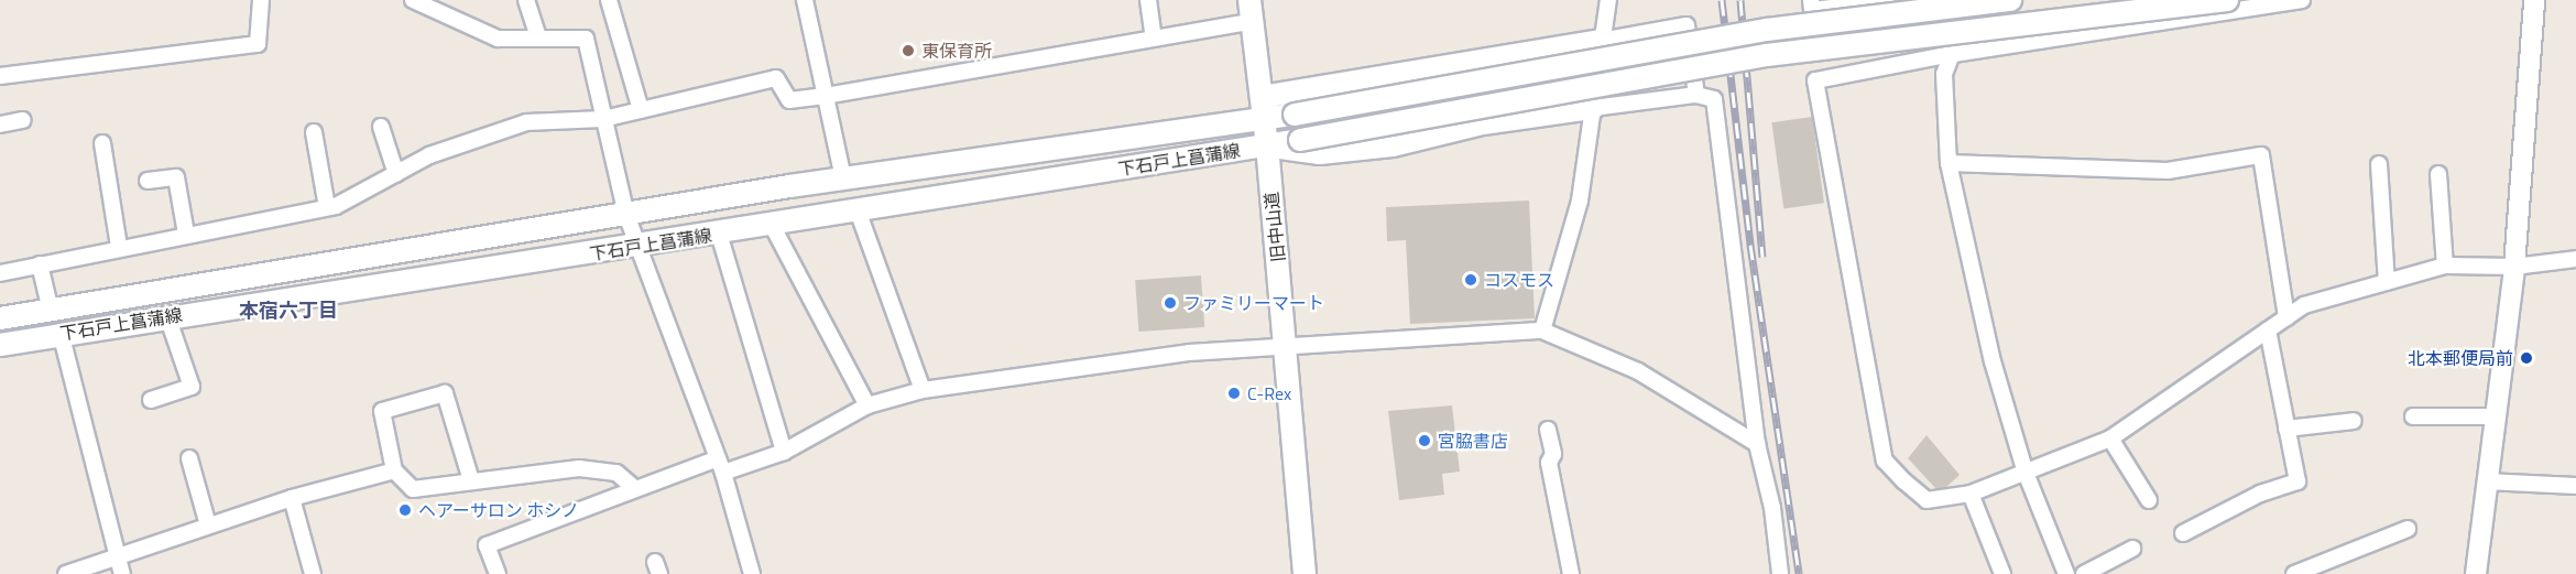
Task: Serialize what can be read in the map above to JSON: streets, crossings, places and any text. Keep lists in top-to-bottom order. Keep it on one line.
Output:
{"streets":{"main road":["下石戸上菖蒲線","旧中山道"]},"crossings":[["下石戸上菖蒲線","旧中山道"]],"districts":["本宿六丁目"],"places":["東保育所","コスモス","ファミリーマート","北本郵便局前","C-Rex","宮脇書店","ヘアーサロン ホシノ"]}
